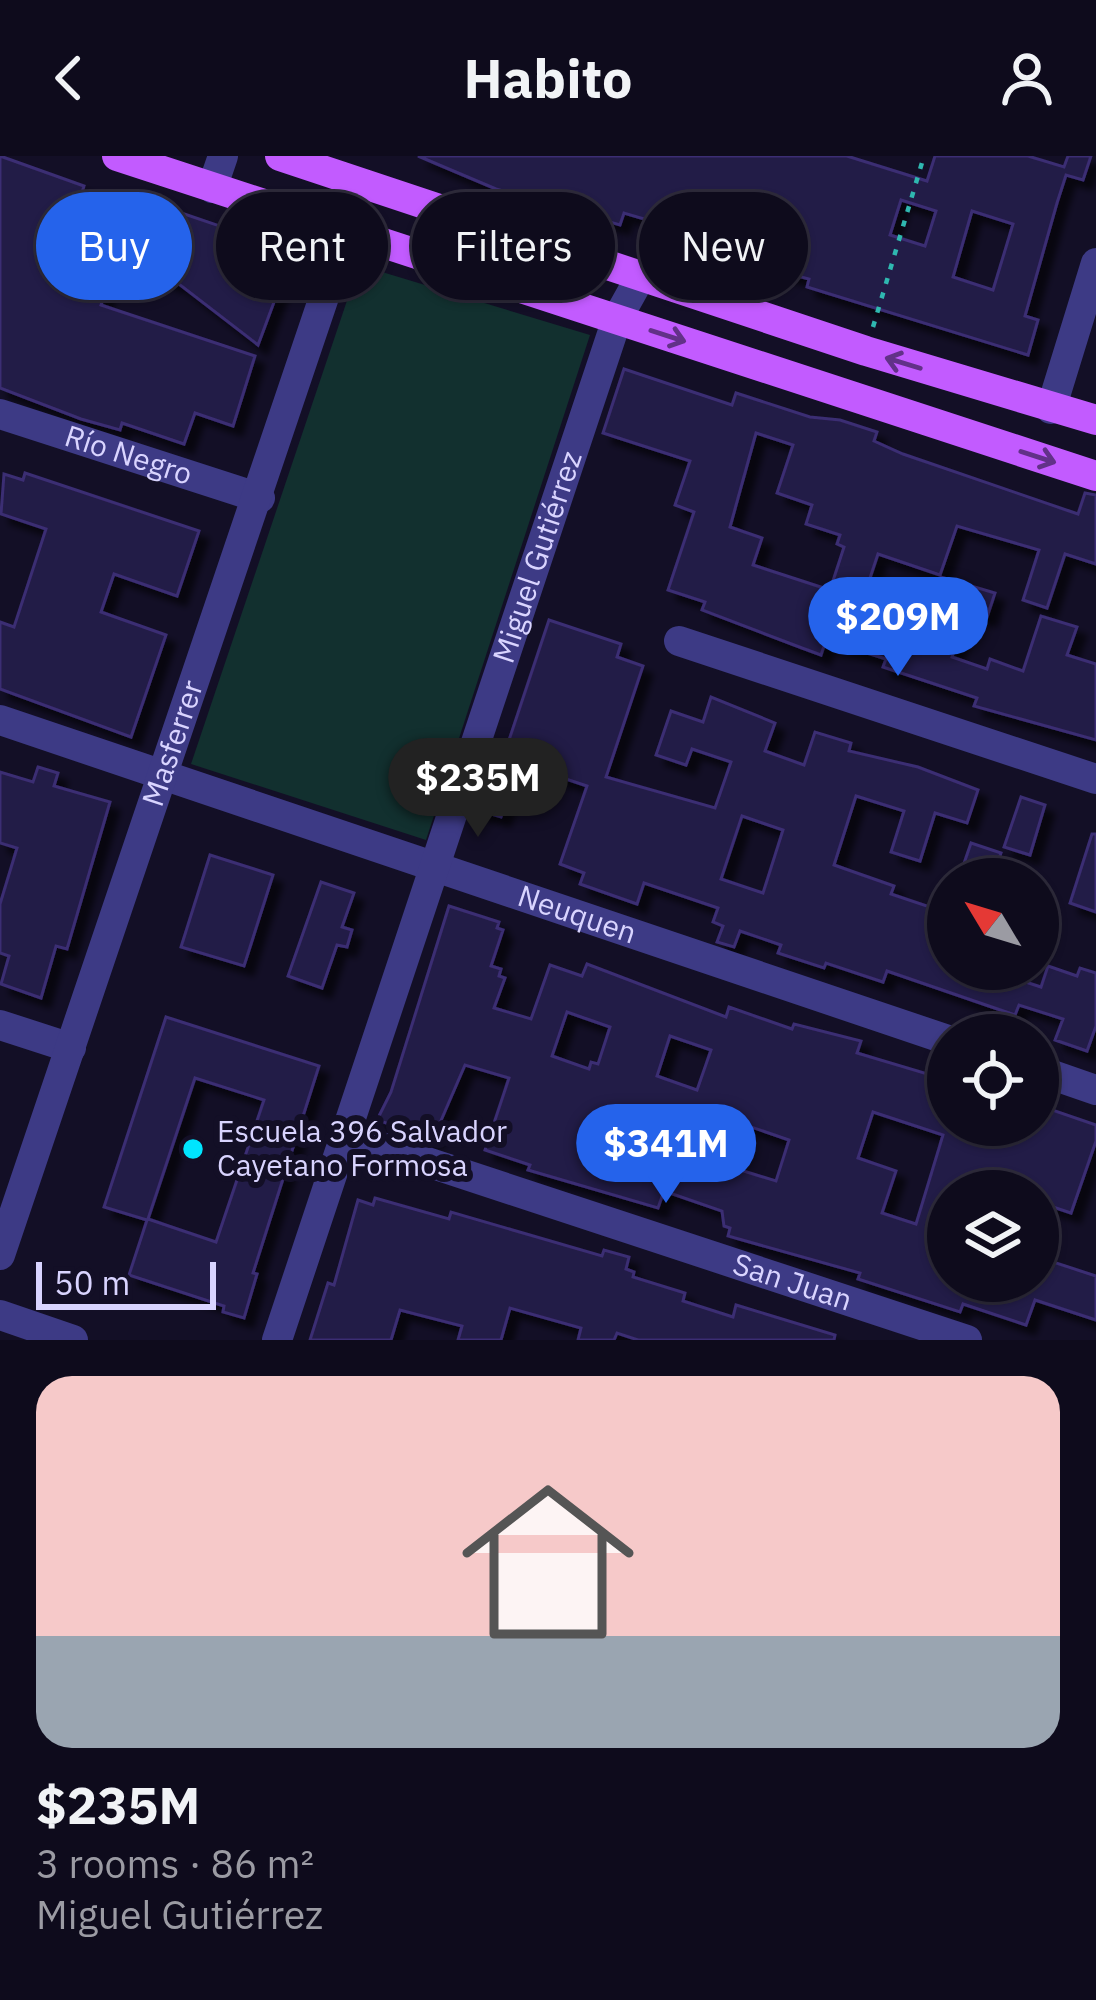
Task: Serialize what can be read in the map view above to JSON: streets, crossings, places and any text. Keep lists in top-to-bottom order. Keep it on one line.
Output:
{"streets":{"street":["Río Negro","Miguel Gutiérrez","Masferrer","Neuquen","San Juan"]},"crossings":[["Río Negro","Masferrer"],["Miguel Gutiérrez","Neuquen"],["Miguel Gutiérrez","San Juan"],["Masferrer","Neuquen"]],"places":["Escuela 396 Salvador Cayetano Formosa"],"scale_bar":"50 m","north":"top left","page":{"header":"Habito","chip":["Buy","Rent","Filters","New"],"price":["$209M","$235M","$341M"],"scale":"50 m","list":[{"name":"$235M","note":"3 rooms · 86 m² · Miguel Gutiérrez"}]}}
